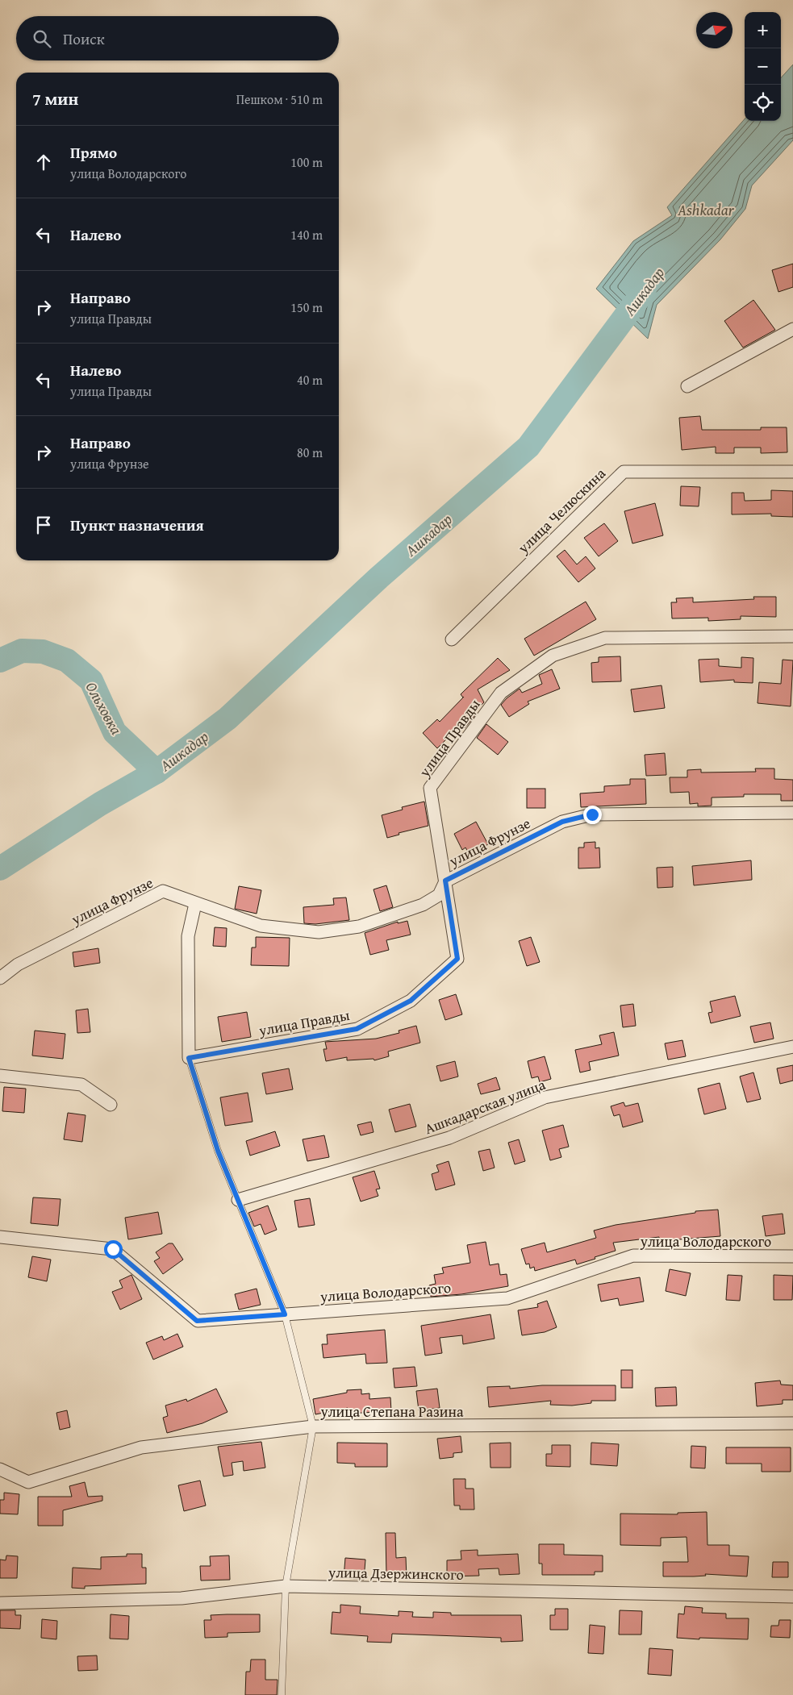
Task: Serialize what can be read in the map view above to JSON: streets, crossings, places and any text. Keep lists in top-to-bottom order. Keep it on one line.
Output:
{"streets":{"street":["улица Челюскина","улица Правды","улица Фрунзе","Ашкадарская улица","улица Володарского","улица Степана Разина","улица Дзержинского"]},"crossings":[["улица Правды","улица Фрунзе"]],"water":["Ashkadar","Ашкадар","Ольховка"],"north":"right","page":{"map_buttons":["+","−"],"search":"Поиск","heading":["7 мин","Пешком · 510 m"],"list":[["Прямо","улица Володарского","100 m"],["Налево","140 m"],["Направо","улица Правды","150 m"],["Налево","улица Правды","40 m"],["Направо","улица Фрунзе","80 m"],"Пункт назначения"]}}
